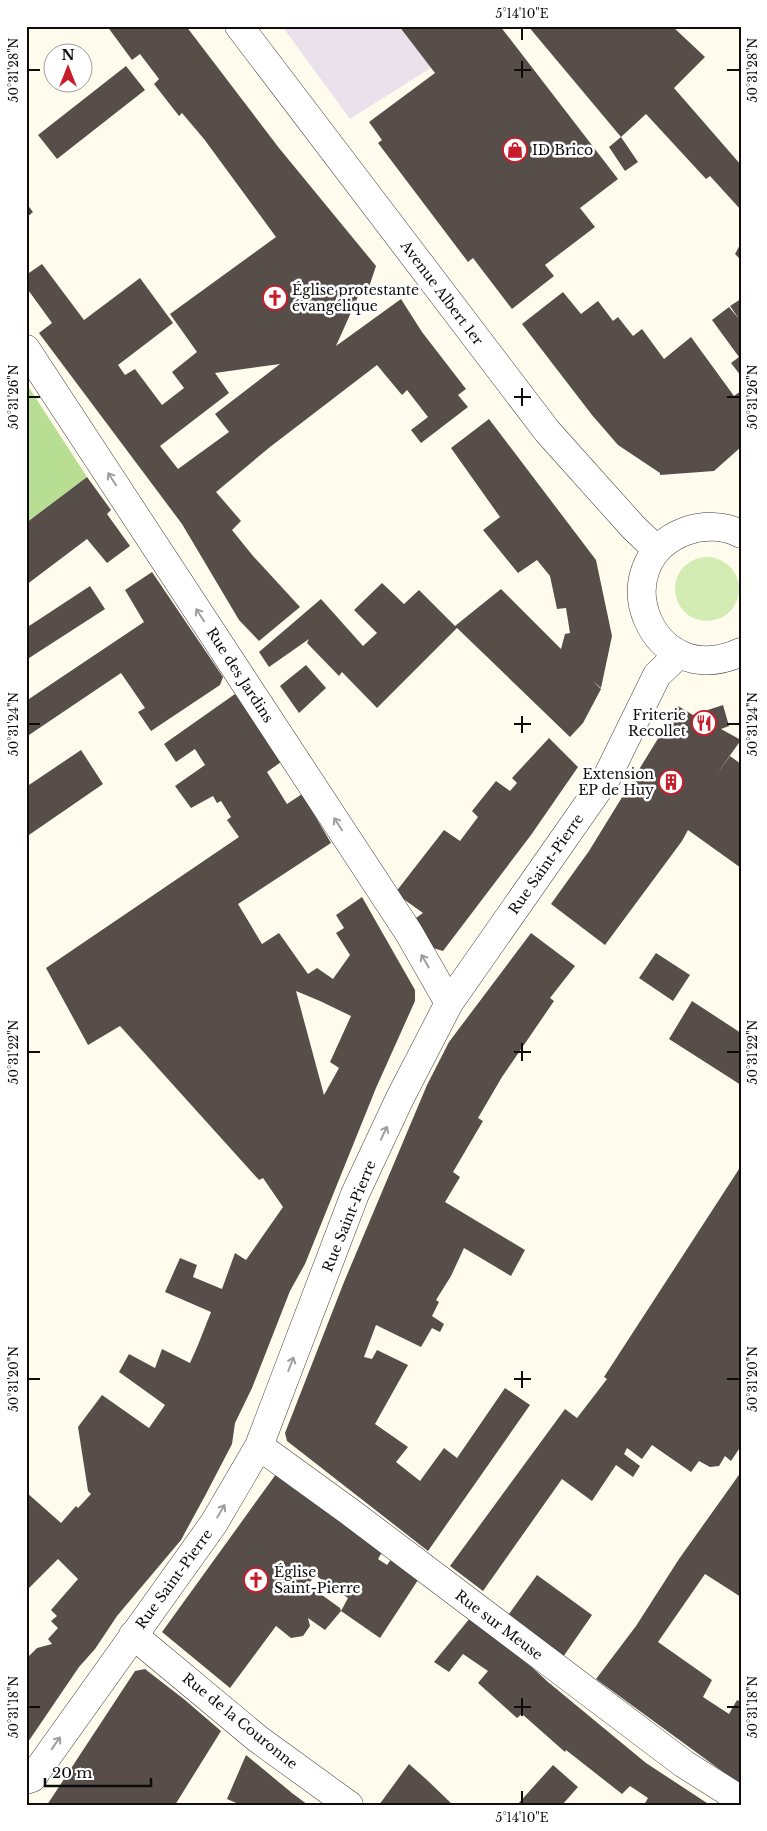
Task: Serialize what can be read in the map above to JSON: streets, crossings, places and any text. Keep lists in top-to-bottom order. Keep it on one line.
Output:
{"streets":{"street":["Avenue Albert 1er","Rue des Jardins","Rue Saint-Pierre","Rue sur Meuse","Rue de la Couronne"]},"crossings":[["Rue des Jardins","Rue Saint-Pierre"],["Rue Saint-Pierre","Rue sur Meuse"],["Rue Saint-Pierre","Rue de la Couronne"]],"one_way":["Rue des Jardins","Rue Saint-Pierre"],"places":{"shop":["ID Brico"],"church":["Église protestante évangélique","Église Saint-Pierre"],"restaurant":["Friterie Recollet"],"building":["Extension EP de Huy"]},"scale_bar":"20 m","north":"top","coordinates":["5°14'10\"E","50°31'28\"N","50°31'26\"N","50°31'24\"N","50°31'22\"N","50°31'20\"N","50°31'18\"N"]}
